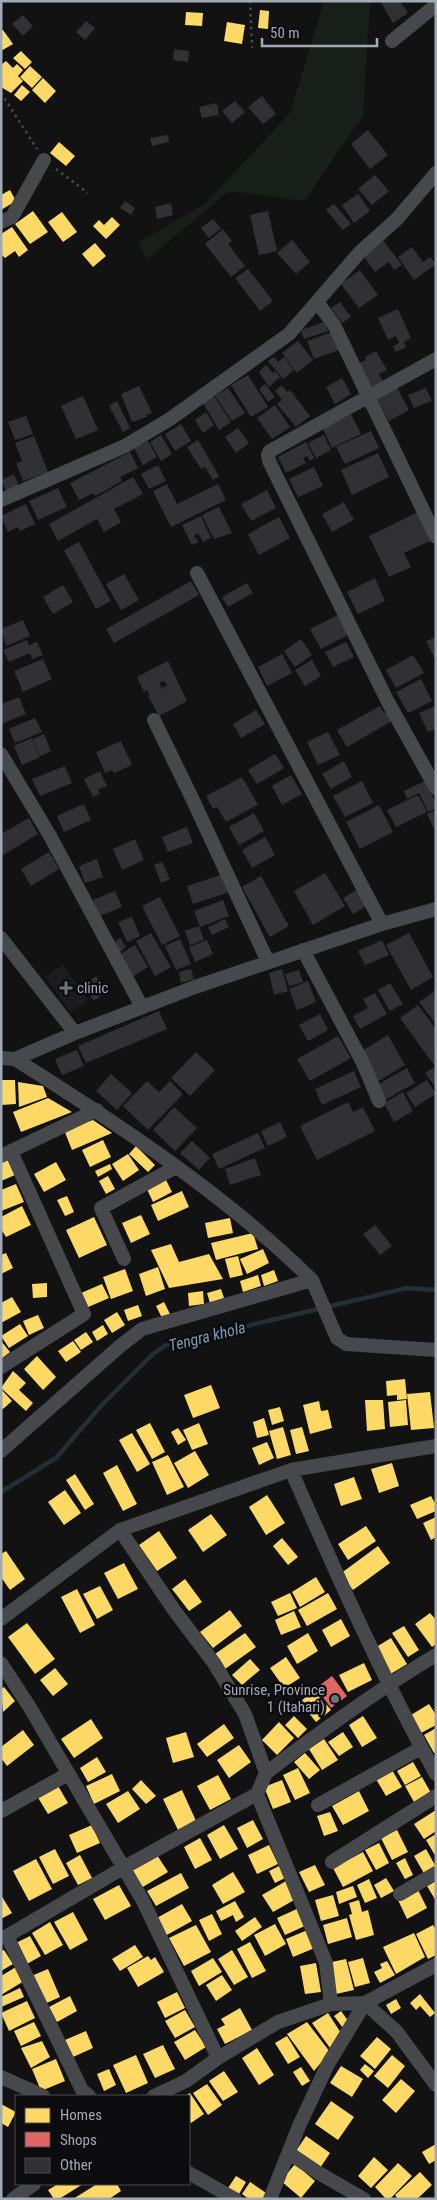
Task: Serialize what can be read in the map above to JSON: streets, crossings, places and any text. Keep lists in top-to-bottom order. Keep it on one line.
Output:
{"water":["Tengra khola"],"places":{"health":["clinic"],"other":["Sunrise, Province 1 (Itahari)"]},"legend":["Homes","Shops","Other"],"scale_bar":"50 m"}
